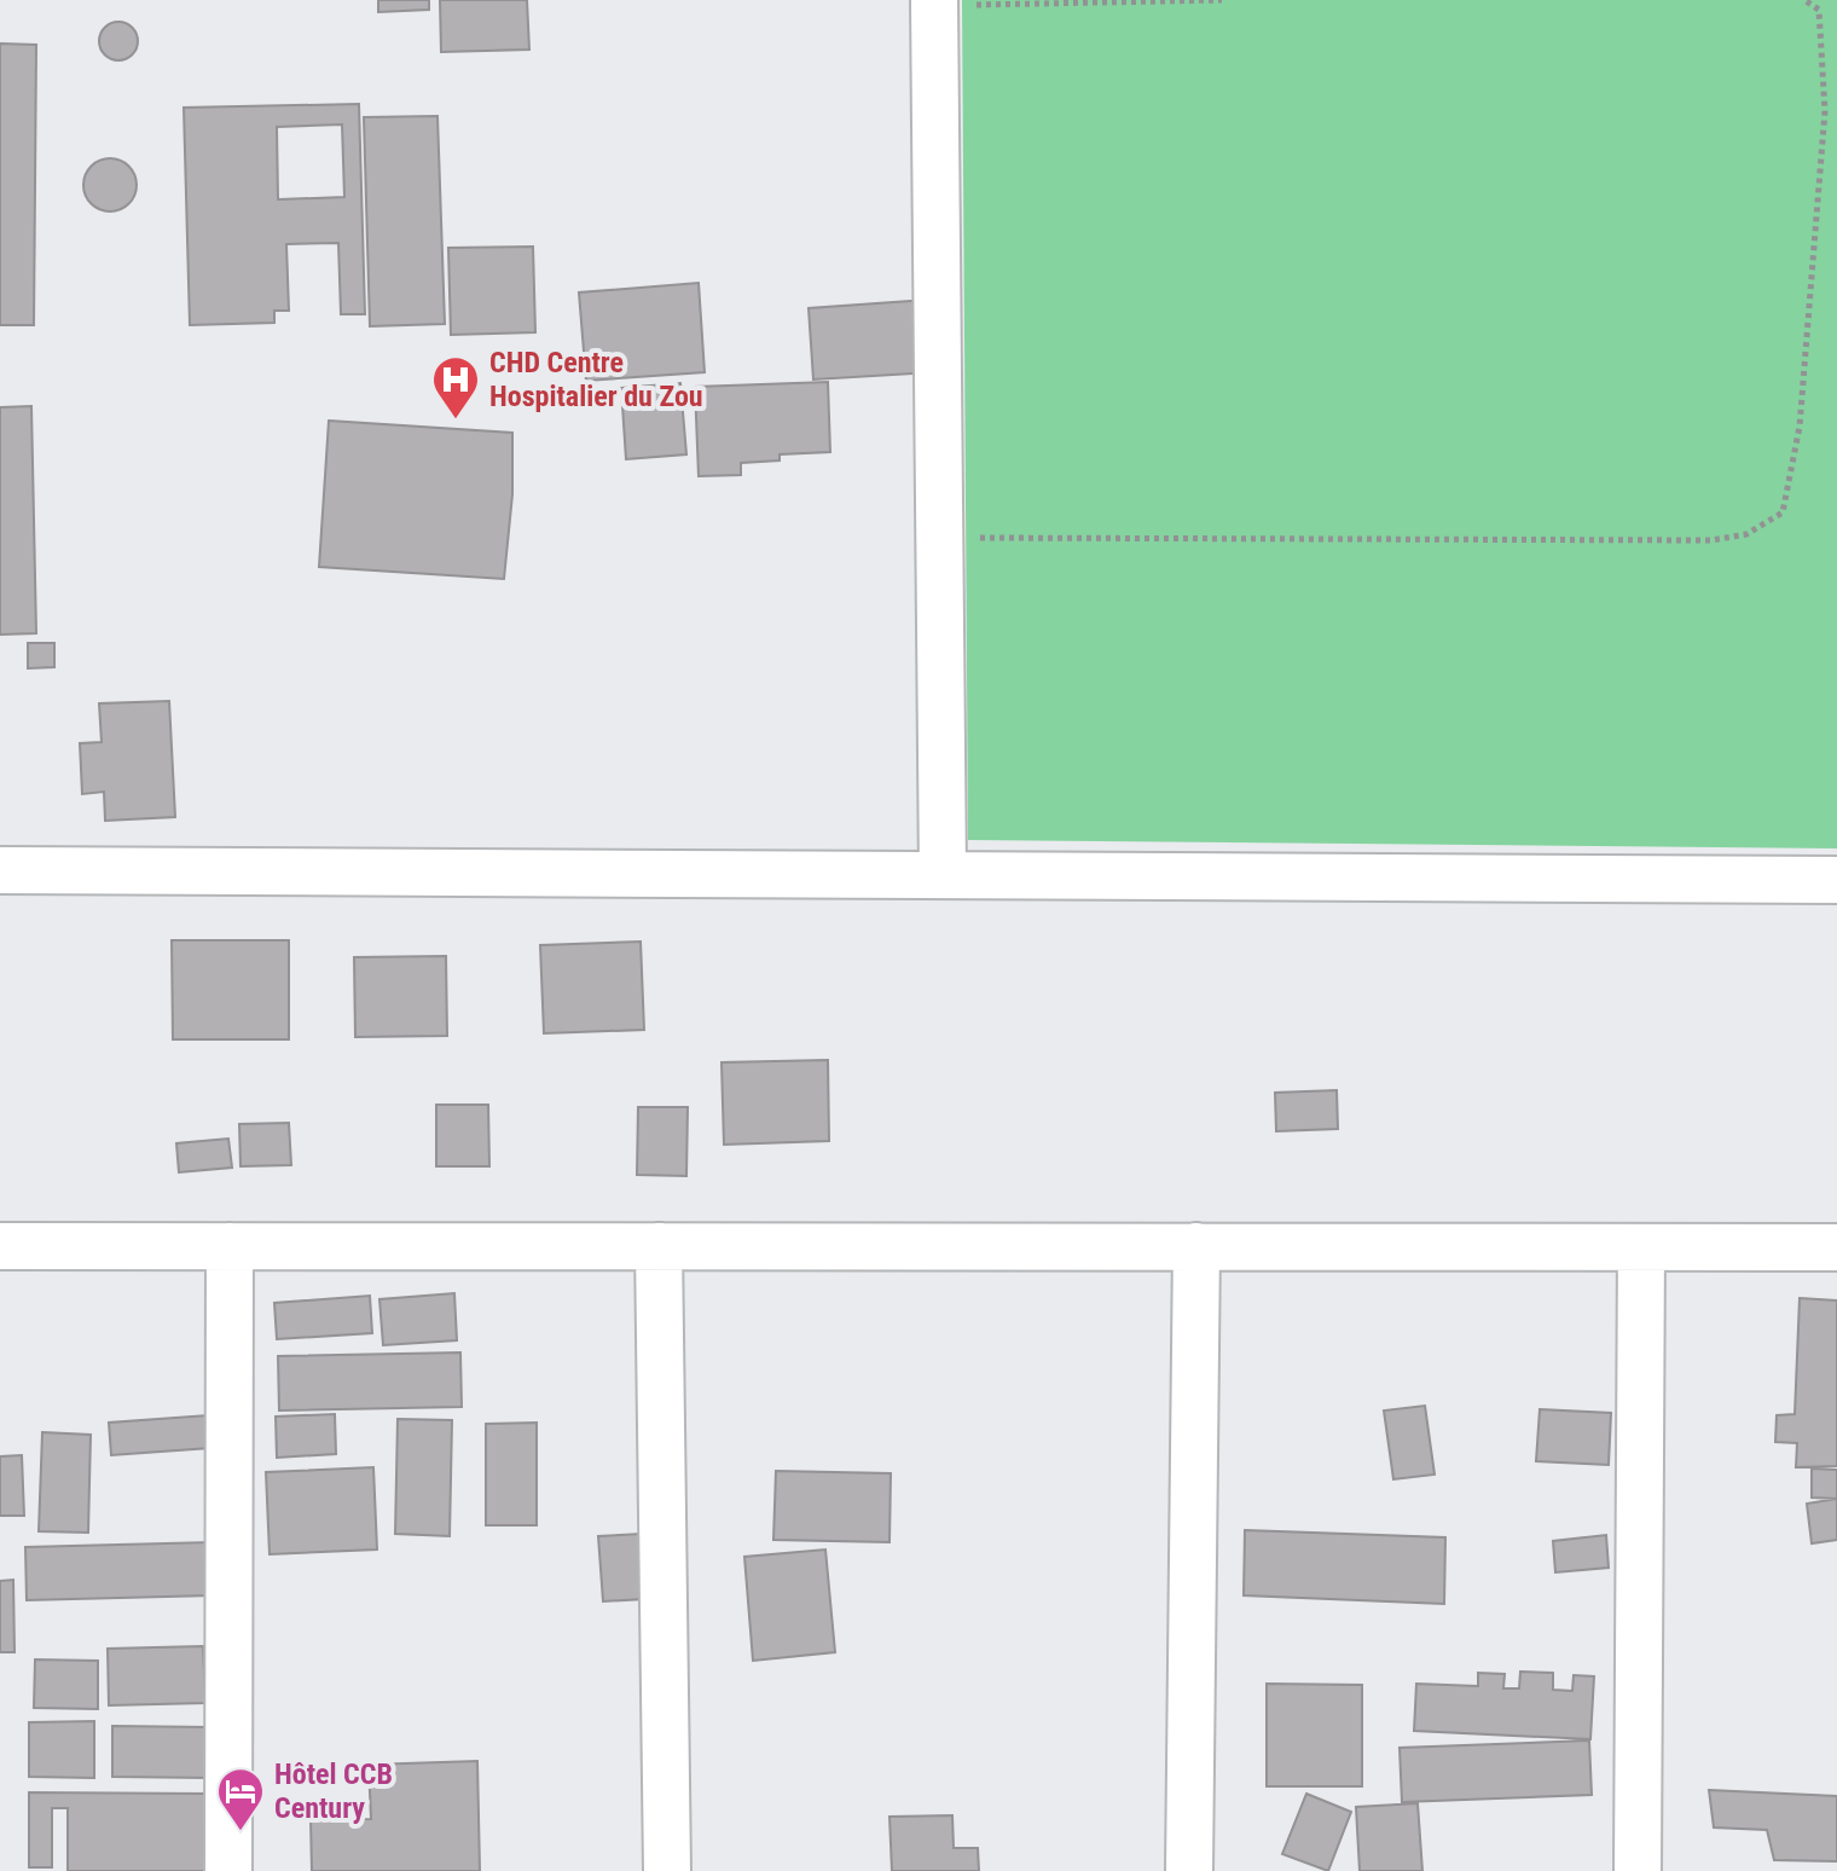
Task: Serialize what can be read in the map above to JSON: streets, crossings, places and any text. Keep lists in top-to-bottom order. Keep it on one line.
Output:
{"places":{"hospital":["CHD Centre Hospitalier du Zou"],"hotel":["Hôtel CCB Century"]}}
